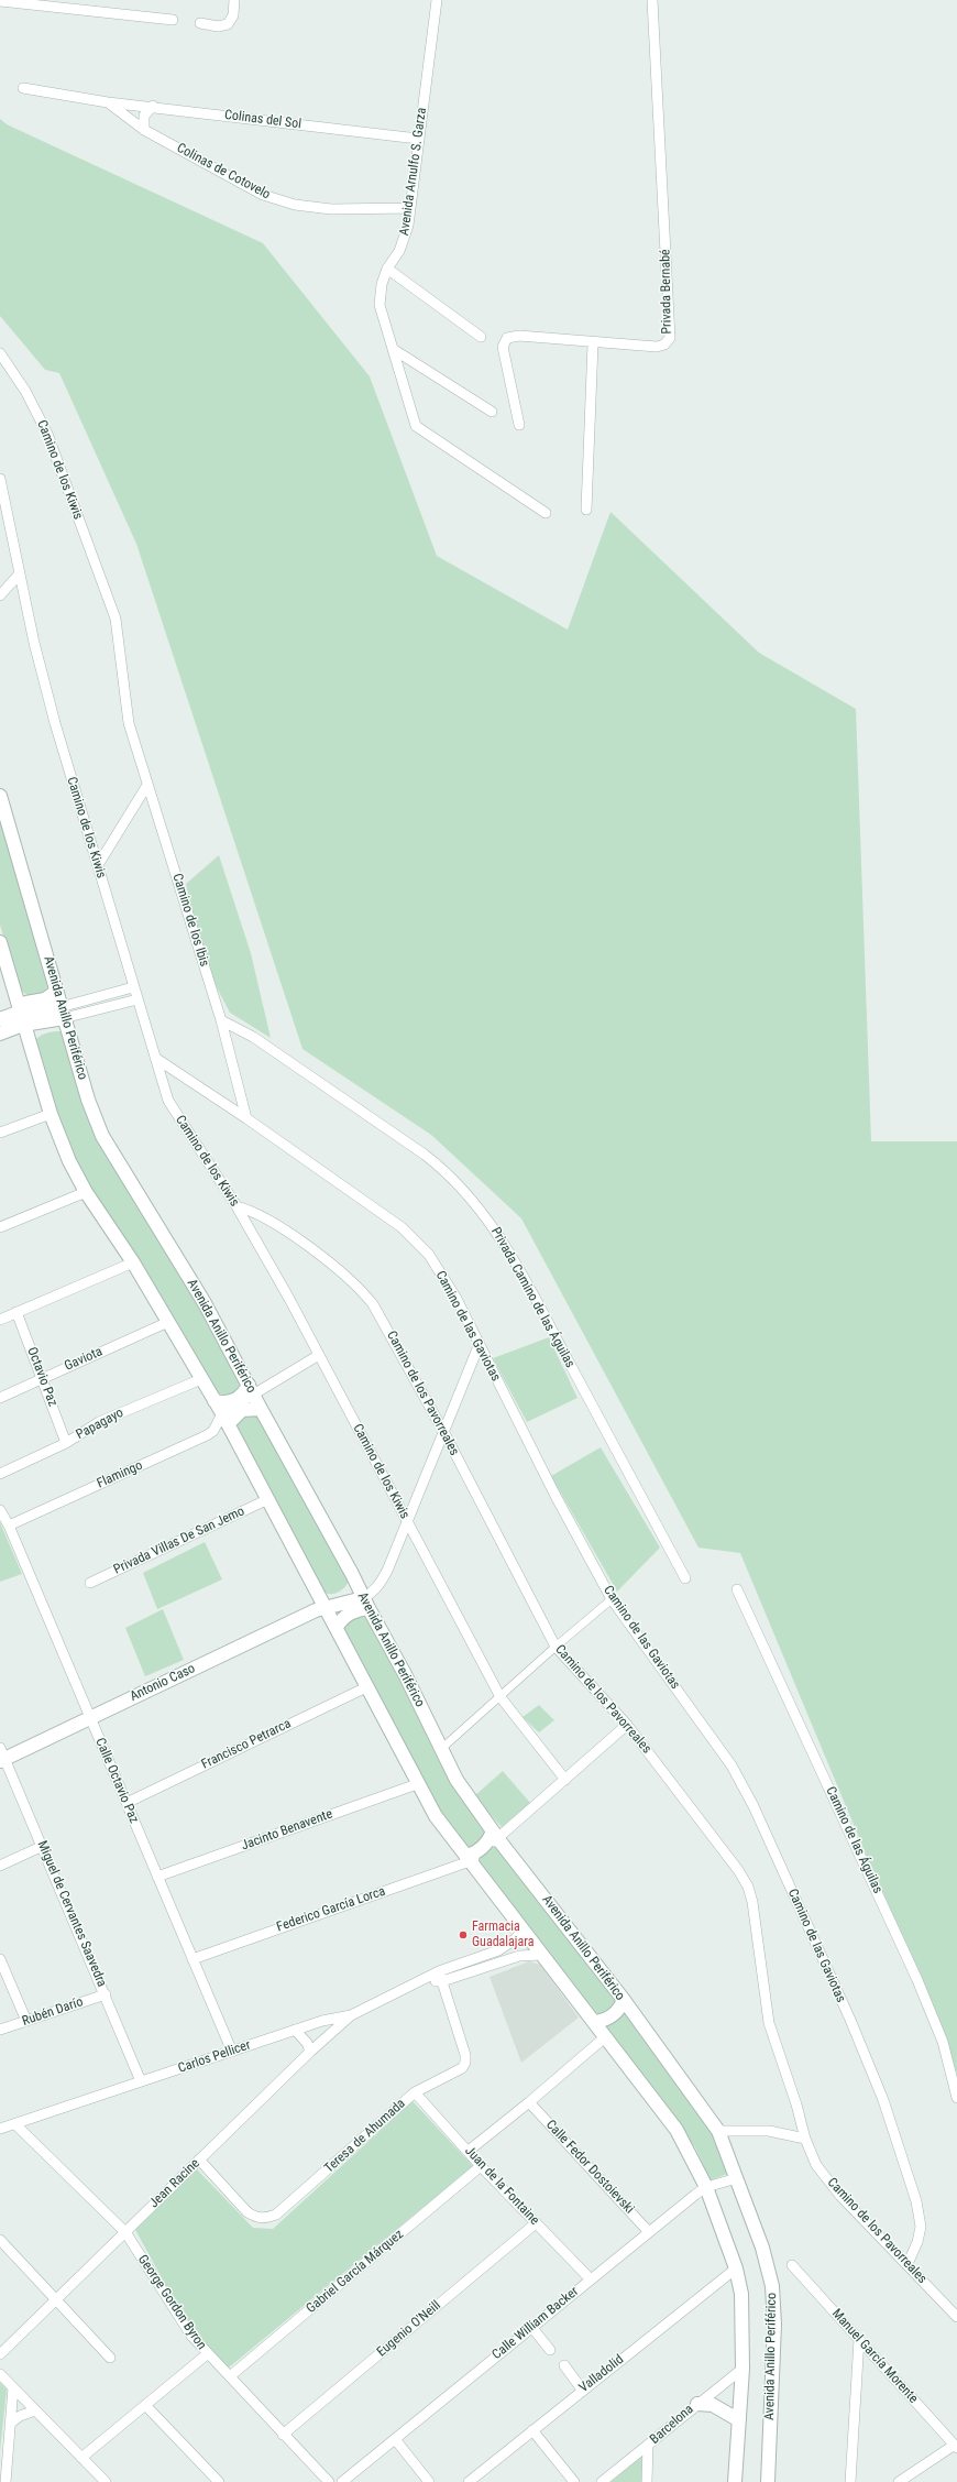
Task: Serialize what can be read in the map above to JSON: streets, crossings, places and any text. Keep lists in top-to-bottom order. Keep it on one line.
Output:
{"streets":{"street":["Colinas del Sol","Colinas de Cotovelo","Avenida Arnulfo S. Garza","Privada Bernabé","Camino de los Kiwis","Camino de los Ibis","Avenida Anillo Periférico","Privada Camino de las Águilas","Camino de las Gaviotas","Gaviota","Octavio Paz","Camino de los Pavorreales","Papagayo","Flamingo","Privada Villas De San Jemo","Antonio Caso","Francisco Petrarca","Calle Octavio Paz","Jacinto Benavente","Camino de las Águilas","Federico García Lorca","Miguel de Cervantes Saavedra","Rubén Darío","Carlos Pellicer","Teresa de Ahumada","Calle Fedor Dostoievski","Jean Racine","Juan de la Fontaine","Gabriel García Márquez","George Gordon Byron","Calle William Backer","Eugenio O'Neill","Manuel García Morente","Valladolid","Barcelona"]},"crossings":[["Colinas del Sol","Colinas de Cotovelo"],["Colinas del Sol","Avenida Arnulfo S. Garza"],["Colinas de Cotovelo","Avenida Arnulfo S. Garza"],["Camino de los Kiwis","Camino de los Ibis"],["Camino de los Kiwis","Camino de las Gaviotas"],["Camino de los Kiwis","Camino de los Pavorreales"],["Camino de los Ibis","Privada Camino de las Águilas"],["Camino de los Ibis","Camino de las Gaviotas"],["Avenida Anillo Periférico","Calle William Backer"],["Camino de las Gaviotas","Camino de los Pavorreales"],["Gaviota","Octavio Paz"],["Octavio Paz","Papagayo"],["Flamingo","Calle Octavio Paz"],["Antonio Caso","Calle Octavio Paz"],["Antonio Caso","Miguel de Cervantes Saavedra"],["Francisco Petrarca","Calle Octavio Paz"],["Calle Octavio Paz","Jacinto Benavente"],["Calle Octavio Paz","Federico García Lorca"],["Calle Octavio Paz","Carlos Pellicer"],["Miguel de Cervantes Saavedra","Rubén Darío"],["Miguel de Cervantes Saavedra","Carlos Pellicer"],["Carlos Pellicer","Teresa de Ahumada"],["Carlos Pellicer","Jean Racine"],["Carlos Pellicer","George Gordon Byron"],["Teresa de Ahumada","Jean Racine"],["Teresa de Ahumada","Juan de la Fontaine"],["Calle Fedor Dostoievski","Calle William Backer"],["Jean Racine","George Gordon Byron"],["Juan de la Fontaine","Gabriel García Márquez"],["Juan de la Fontaine","Calle William Backer"],["Juan de la Fontaine","Eugenio O'Neill"],["Gabriel García Márquez","George Gordon Byron"],["George Gordon Byron","Eugenio O'Neill"]],"places":["Farmacia Guadalajara"]}
